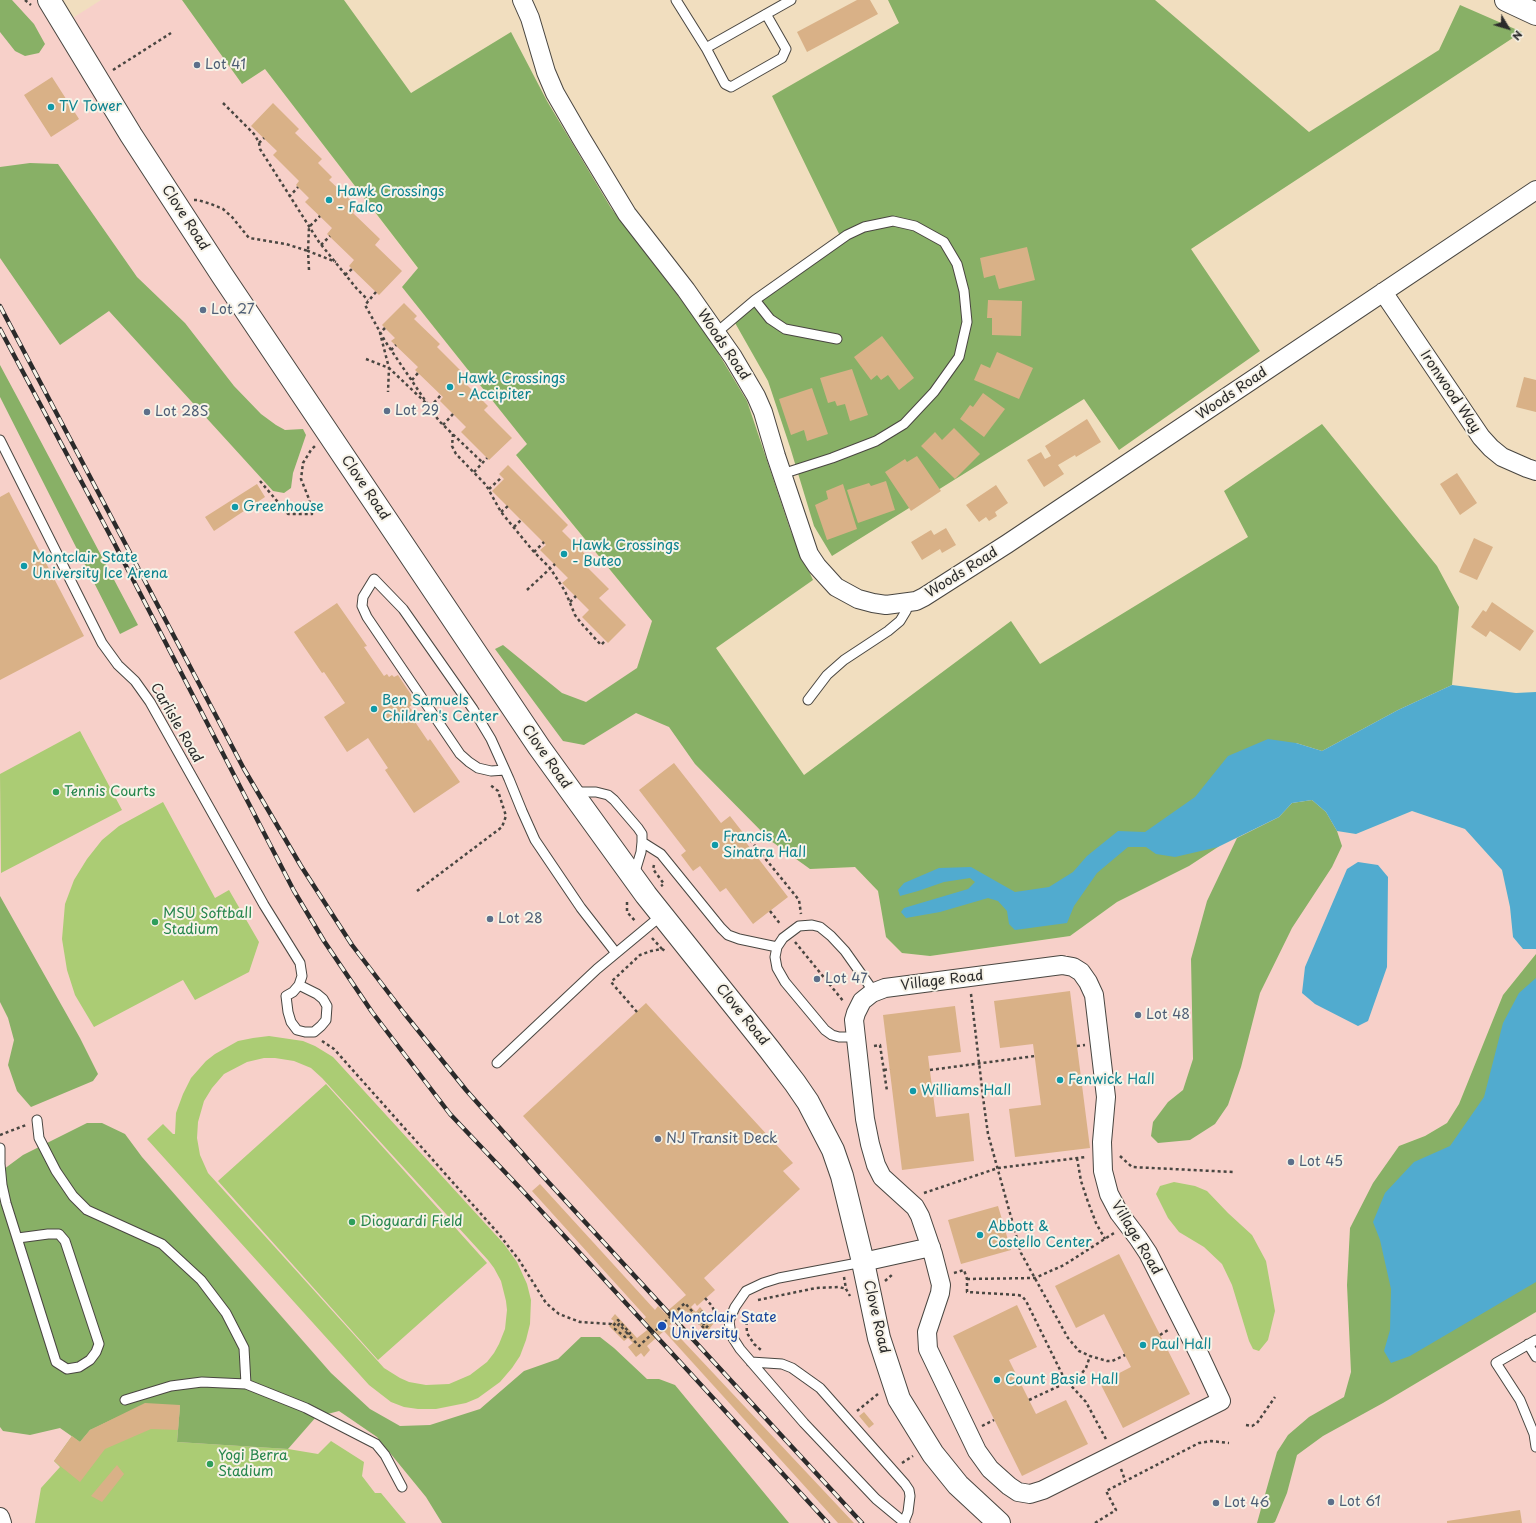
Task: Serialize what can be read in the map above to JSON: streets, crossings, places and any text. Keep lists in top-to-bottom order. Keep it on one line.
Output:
{"streets":{"street":["Clove Road","Woods Road","Ironwood Way","Village Road"],"lane":["Carlisle Road"]},"crossings":[["Woods Road","Ironwood Way"]],"places":["Lot 41","TV Tower","Hawk Crossings - Falco","Lot 27","Hawk Crossings - Accipiter","Lot 29","Lot 28S","Greenhouse","Hawk Crossings - Buteo","Montclair State University Ice Arena","Ben Samuels Children's Center","Tennis Courts","Francis A. Sinatra Hall","Lot 28","MSU Softball Stadium","Lot 47","Lot 48","Fenwick Hall","Williams Hall","NJ Transit Deck","Lot 45","Dioguardi Field","Abbott & Costello Center","Montclair State University","Paul Hall","Count Basie Hall","Yogi Berra Stadium","Lot 61","Lot 46"],"north":"bottom right"}
